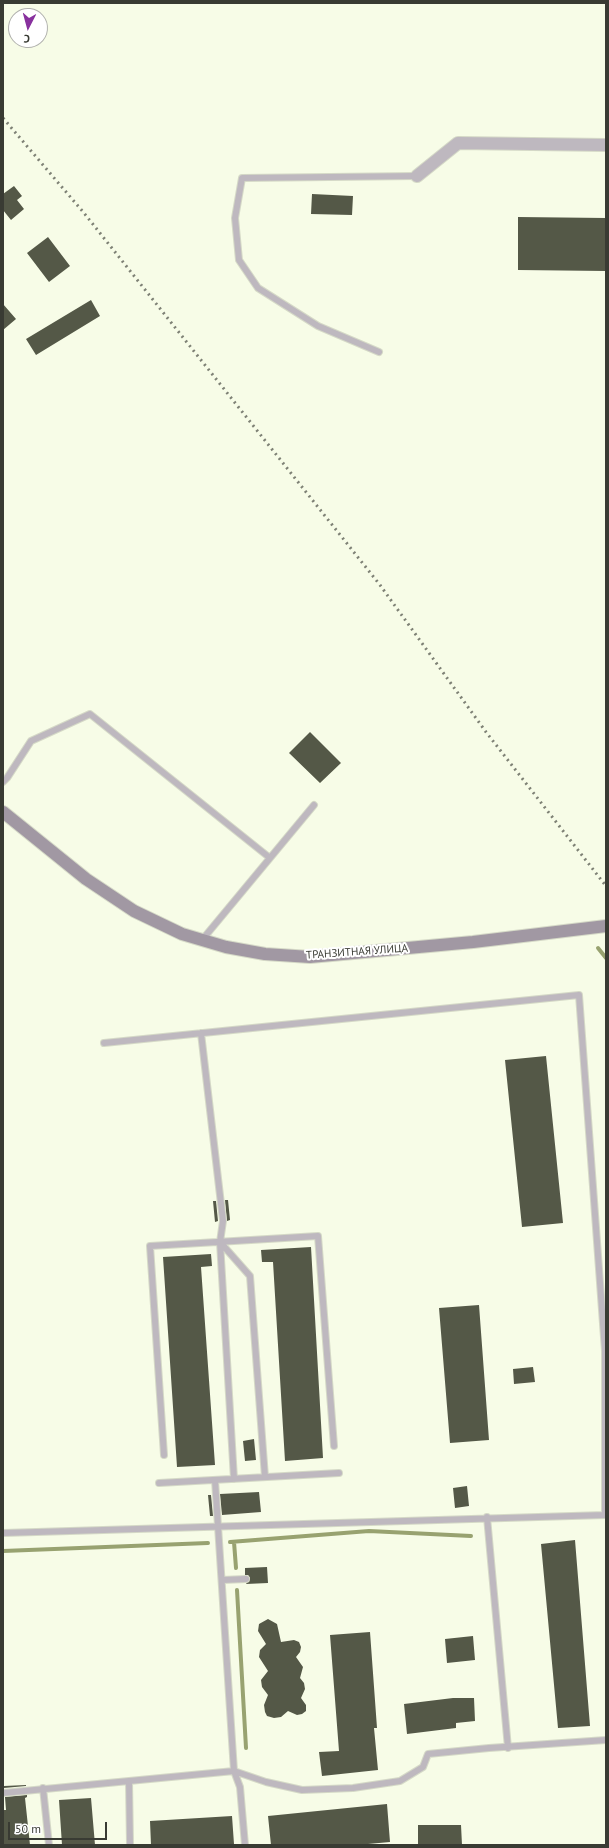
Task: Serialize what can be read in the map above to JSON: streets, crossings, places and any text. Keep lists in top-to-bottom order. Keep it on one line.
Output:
{"streets":{"main road":["ТРАНЗИТНАЯ УЛИЦА"]},"scale_bar":"50 m","north":"bottom"}
